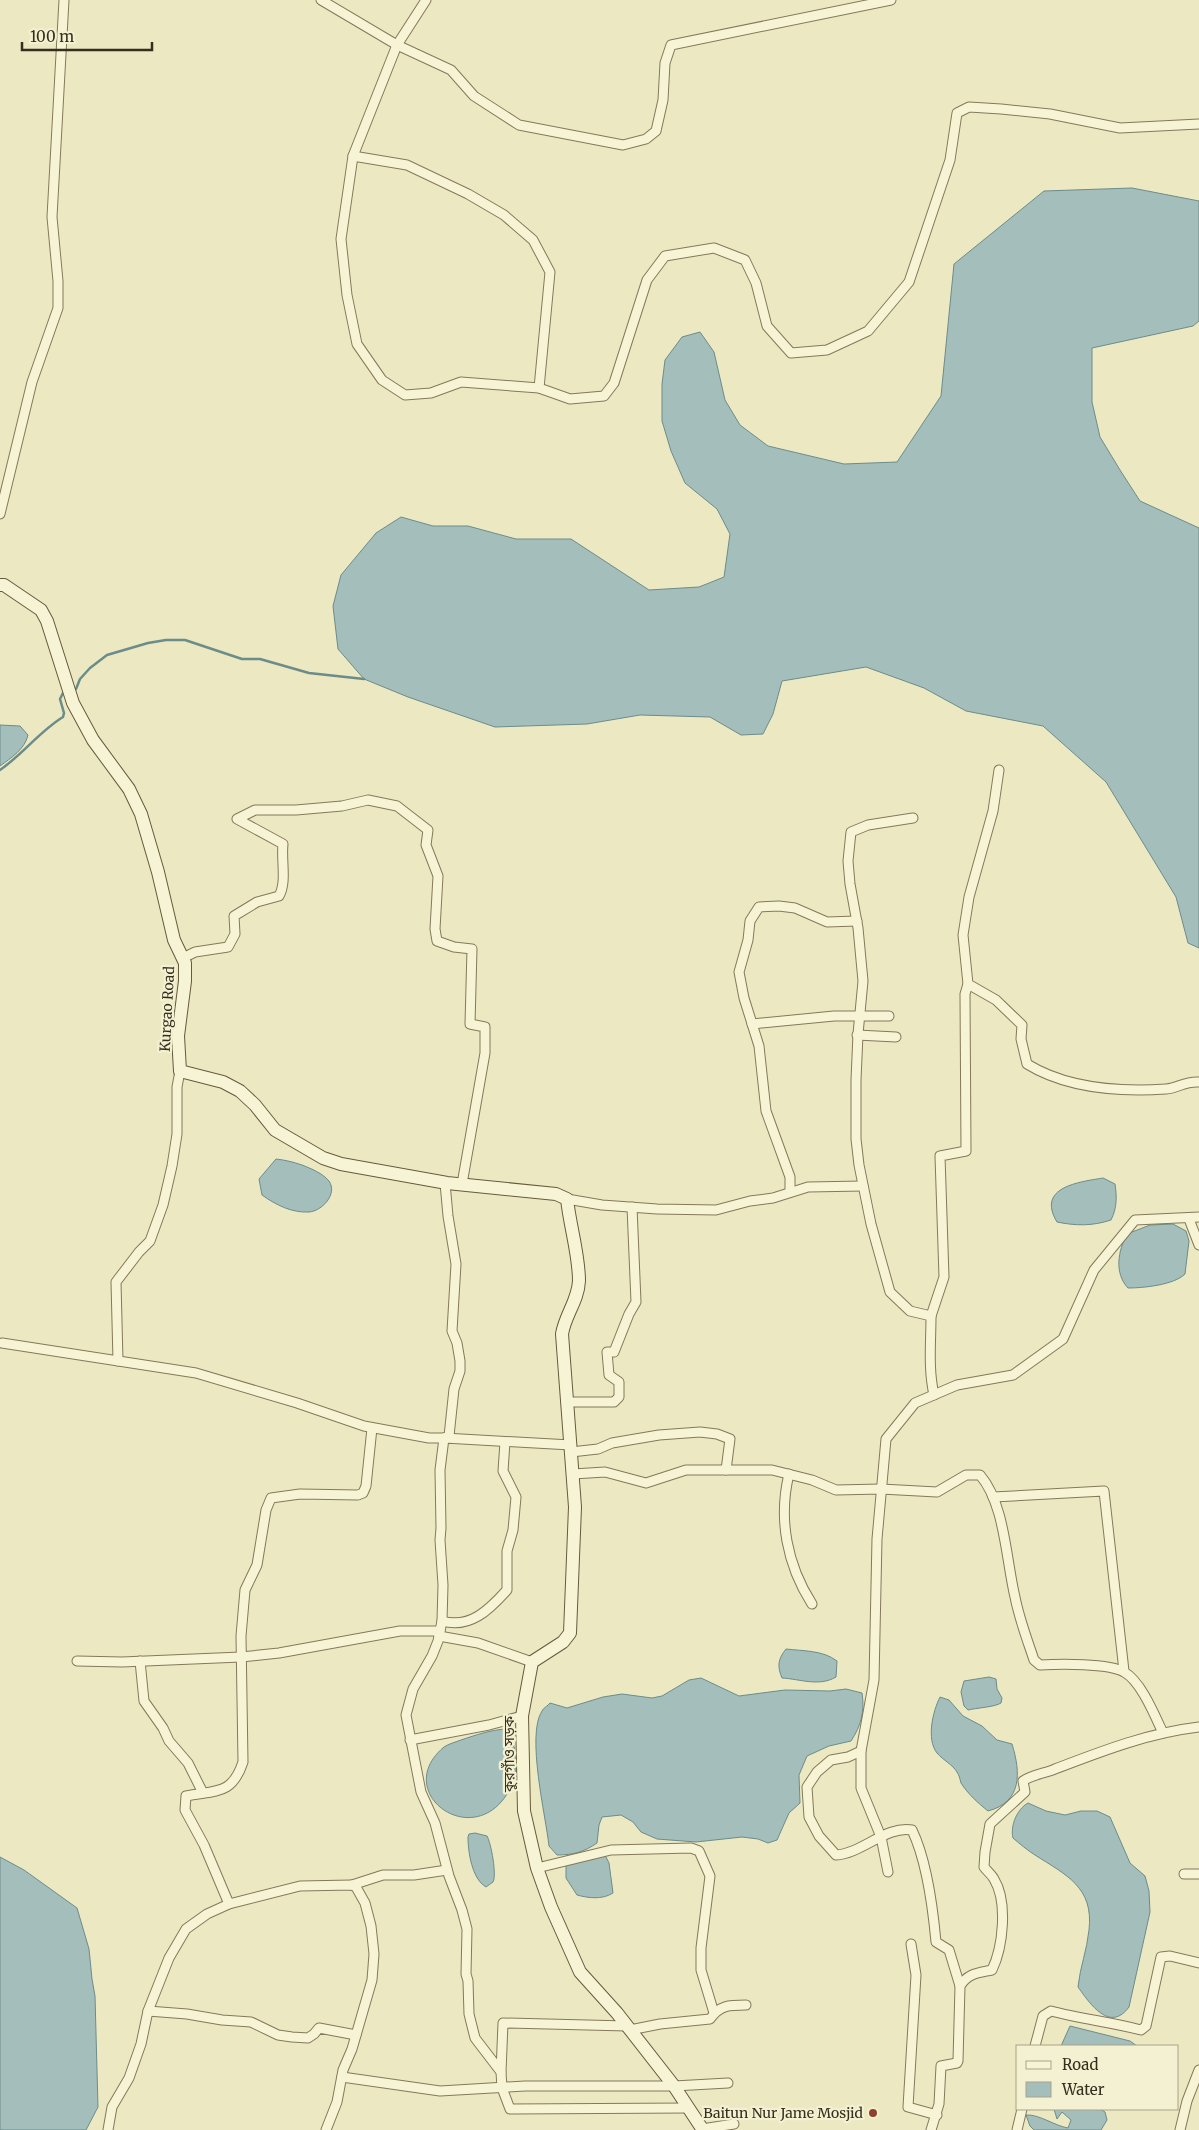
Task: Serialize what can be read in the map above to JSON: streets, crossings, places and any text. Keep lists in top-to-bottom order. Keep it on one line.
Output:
{"streets":{"street":["Kurgao Road","কুরগাঁও সড়ক"]},"places":["Baitun Nur Jame Mosjid"],"legend":["Road","Water"],"scale_bar":"100 m"}
